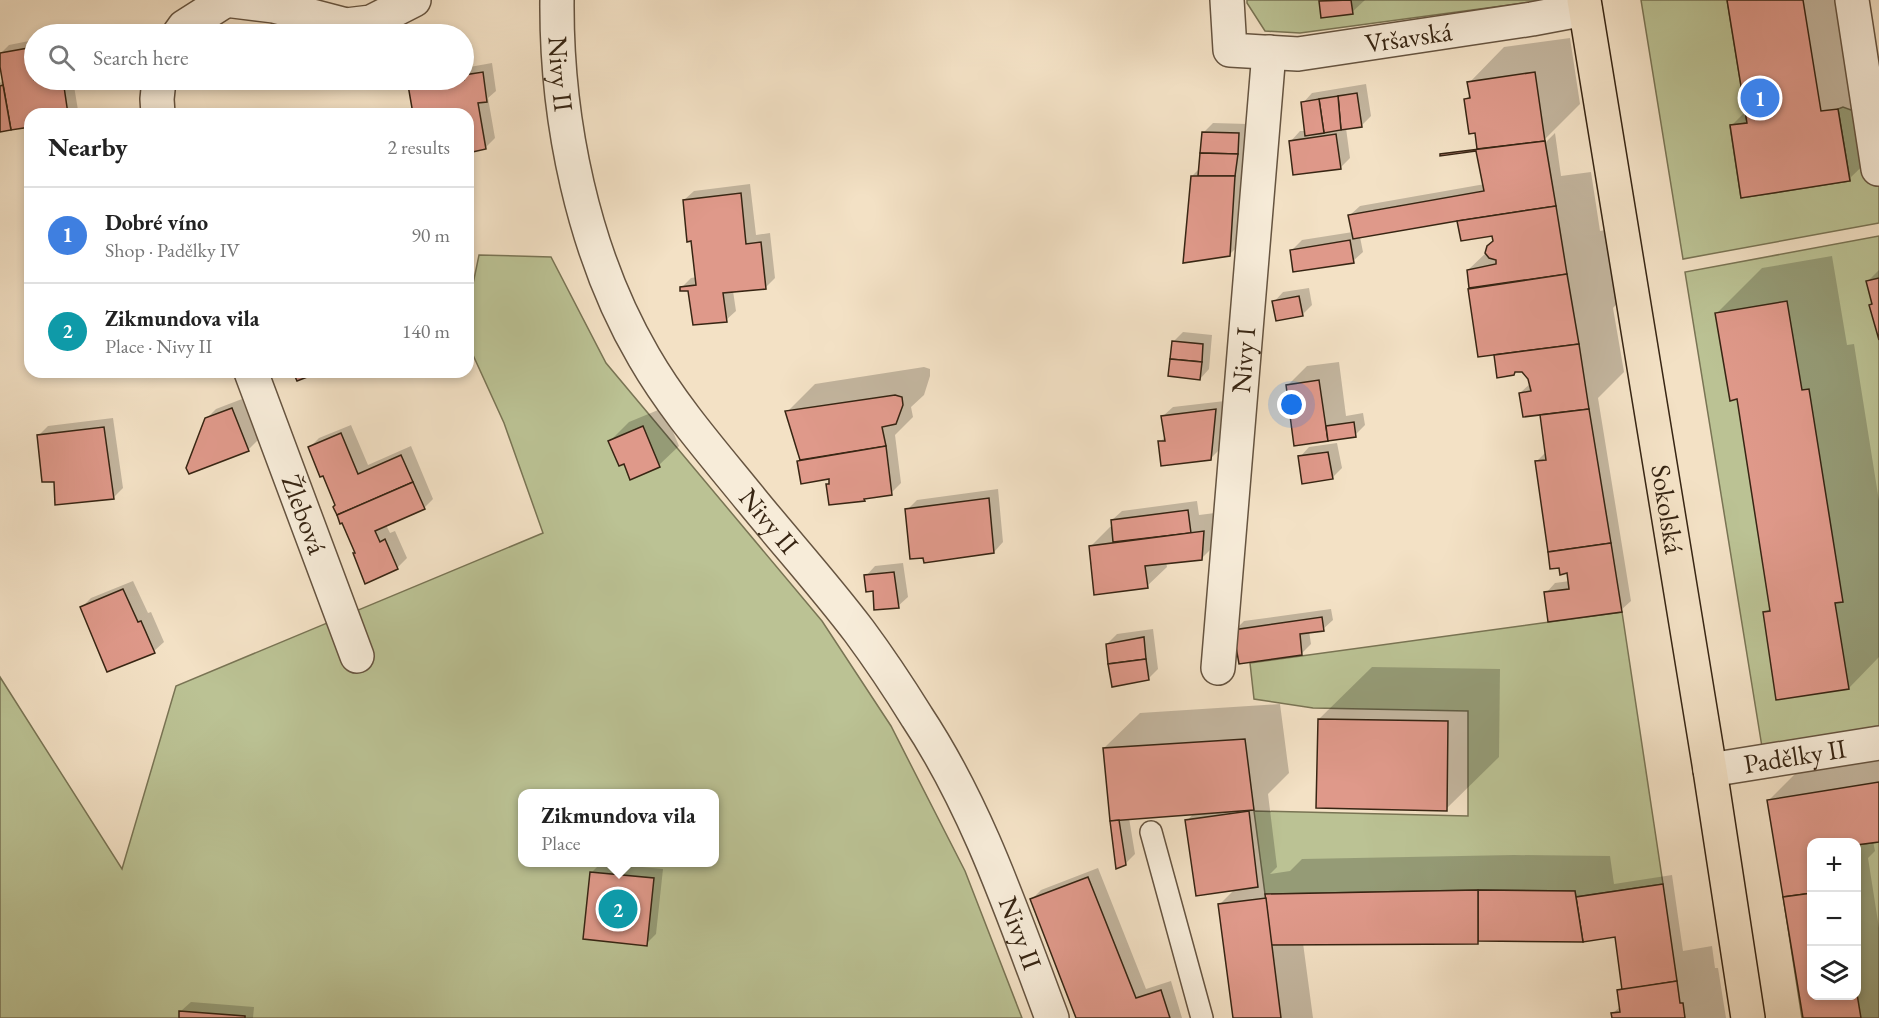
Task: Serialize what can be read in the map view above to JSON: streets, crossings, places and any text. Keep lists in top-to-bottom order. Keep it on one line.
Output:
{"streets":{"main road":["Sokolská"],"street":["Vršavská","Nivy II","Nivy I","Žlebová","Padělky II"]},"crossings":[["Vršavská","Nivy I"],["Vršavská","Sokolská"],["Sokolská","Padělky II"]],"page":{"search":"Search here","pins":["1","2"],"heading":["Nearby","2 results"],"list":[{"mark":"1","name":"Dobré víno","note":"Shop · Padělky IV","value":"90 m"},{"mark":"2","name":"Zikmundova vila","note":"Place · Nivy II","value":"140 m"}],"popup":["Zikmundova vila","Place"],"map_buttons":["+","−"]}}
